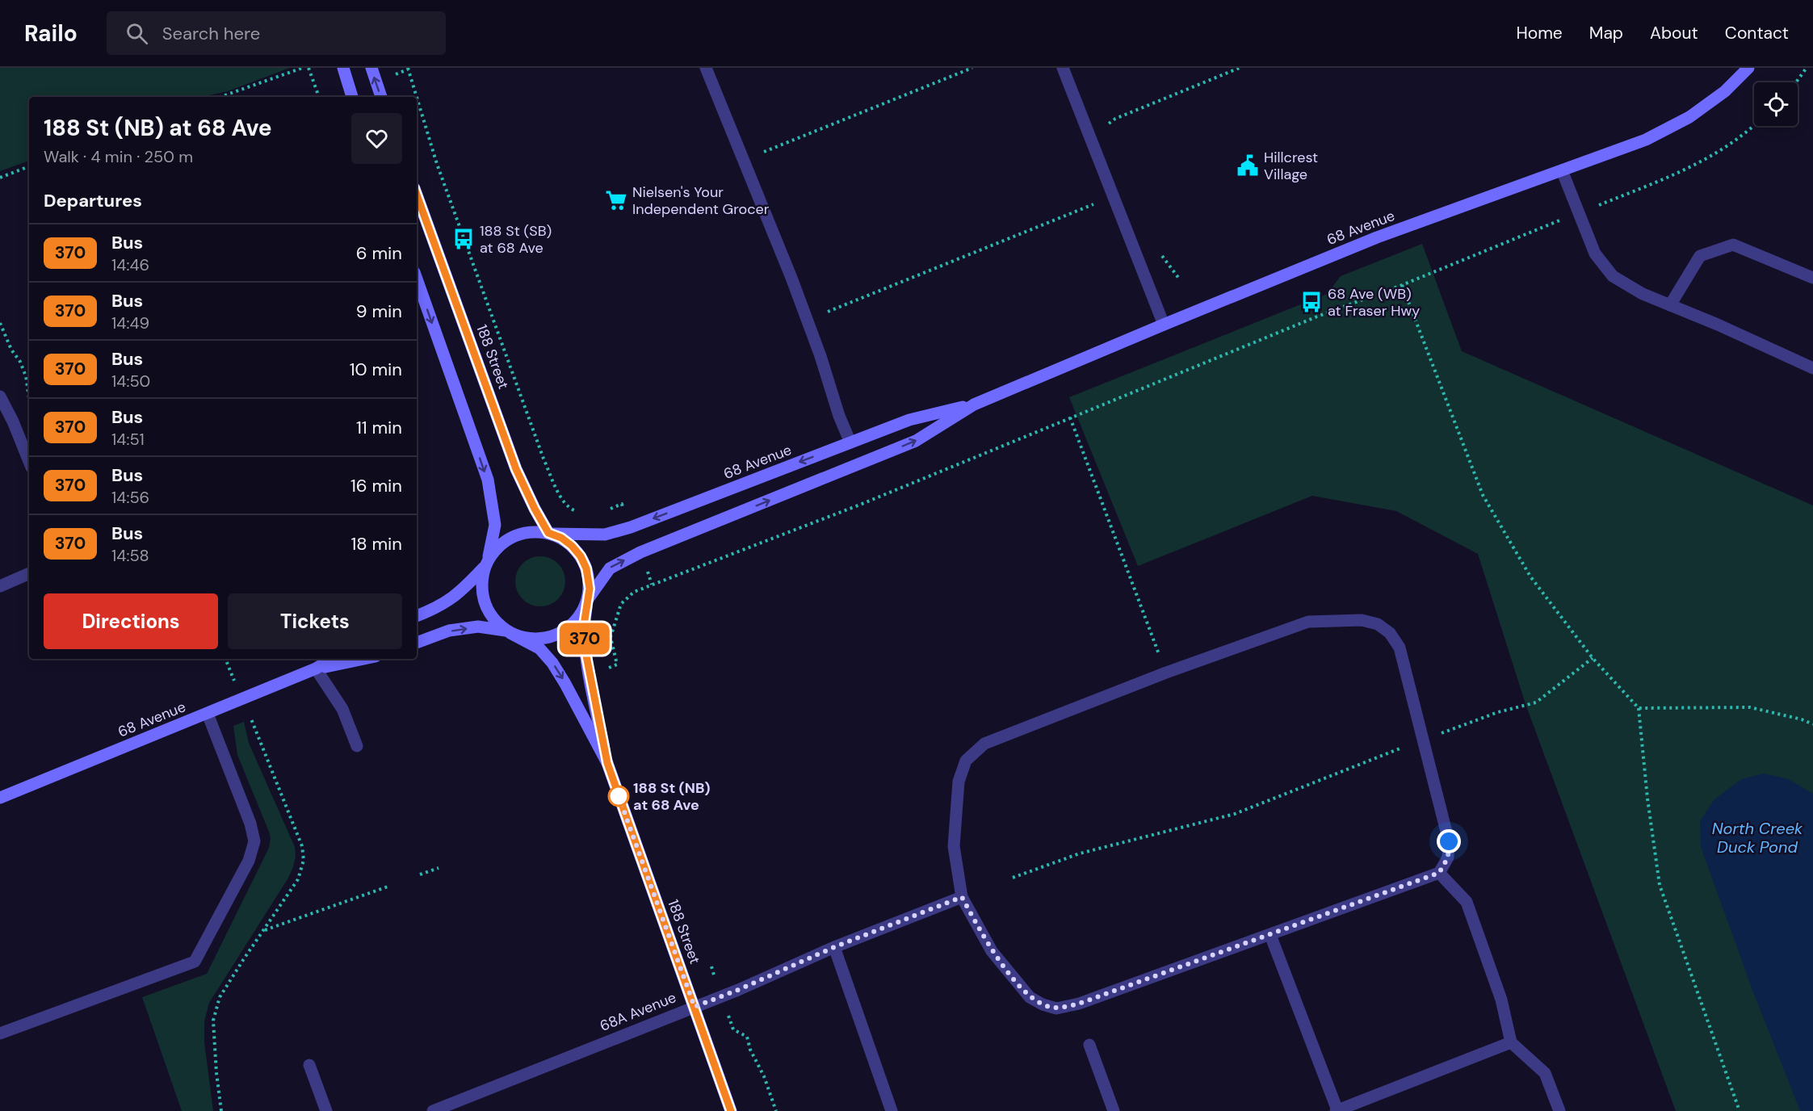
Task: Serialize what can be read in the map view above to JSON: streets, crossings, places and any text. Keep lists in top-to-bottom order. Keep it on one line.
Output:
{"streets":{"street":["68 Avenue","188 Street","68A Avenue"]},"crossings":[["68 Avenue","188 Street"],["188 Street","68A Avenue"]],"water":["North Creek Duck Pond"],"places":{"public building":["Hillcrest Village"],"supermarket":["Nielsen's Your Independent Grocer"],"bus stop":["188 St (SB) at 68 Ave","68 Ave (WB) at Fraser Hwy"],"other":["188 St (NB) at 68 Ave"]},"lines":["bus line 370"],"page":{"header":"Railo","search":"Search here","nav":["Home","Map","About","Contact"],"on_map":"370","heading":[["188 St (NB) at 68 Ave","Walk · 4 min · 250 m"],"Departures"],"list":[{"mark":"370","name":"Bus","note":"14:46","value":"6 min"},{"mark":"370","name":"Bus","note":"14:49","value":"9 min"},{"mark":"370","name":"Bus","note":"14:50","value":"10 min"},{"mark":"370","name":"Bus","note":"14:51","value":"11 min"},{"mark":"370","name":"Bus","note":"14:56","value":"16 min"},{"mark":"370","name":"Bus","note":"14:58","value":"18 min"}],"buttons":["Directions","Tickets"]}}
